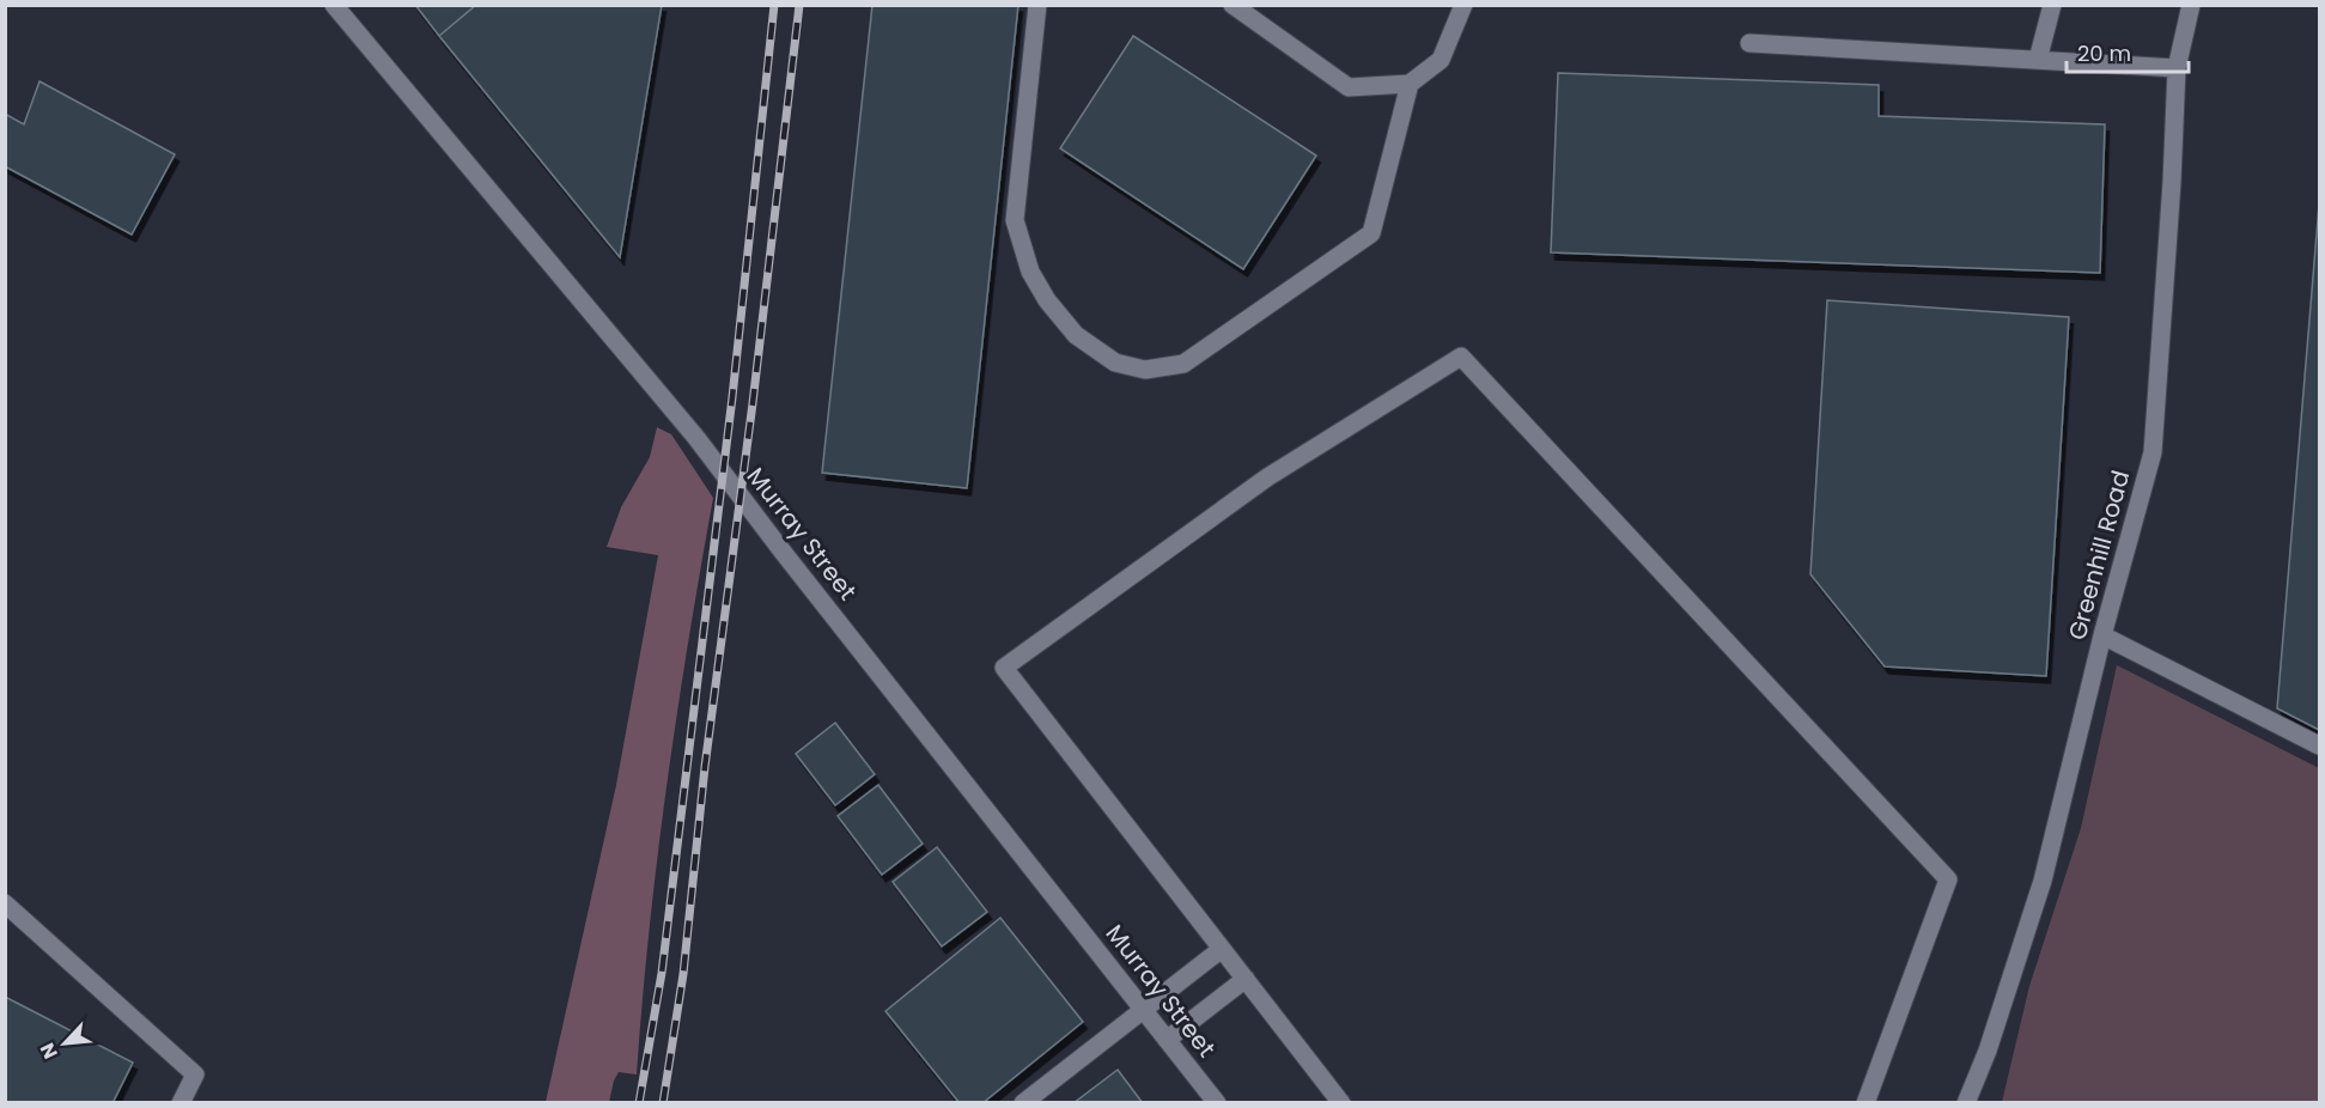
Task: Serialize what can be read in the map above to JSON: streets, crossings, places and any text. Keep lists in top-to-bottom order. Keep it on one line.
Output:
{"streets":{"street":["Murray Street","Greenhill Road"]},"scale_bar":"20 m","north":"bottom left"}
